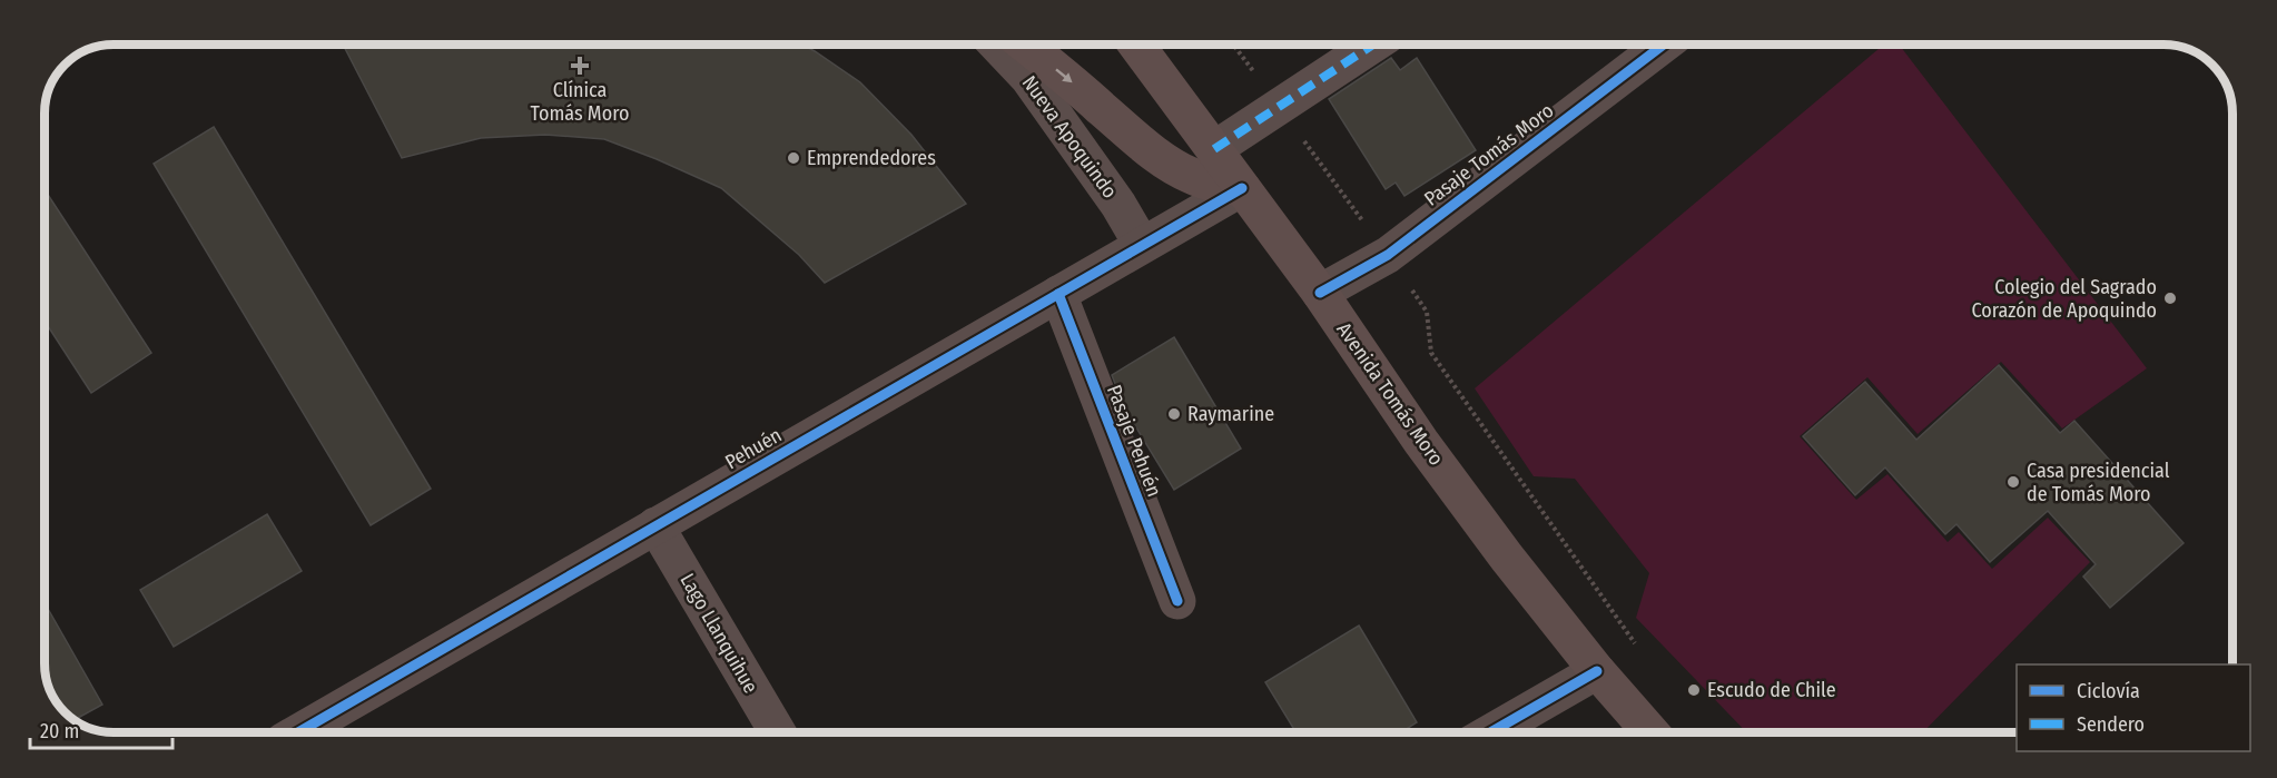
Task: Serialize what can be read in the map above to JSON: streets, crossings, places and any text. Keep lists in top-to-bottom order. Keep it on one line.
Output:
{"streets":{"main road":["Avenida Tomás Moro"],"street":["Nueva Apoquindo","Pasaje Tomás Moro","Pasaje Pehuén","Pehuén","Lago Llanquihue"]},"crossings":[["Nueva Apoquindo","Pehuén"],["Pasaje Tomás Moro","Avenida Tomás Moro"],["Avenida Tomás Moro","Pehuén"],["Pasaje Pehuén","Pehuén"],["Pehuén","Lago Llanquihue"]],"places":{"health":["Clínica Tomás Moro"],"other":["Emprendedores","Colegio del Sagrado Corazón de Apoquindo","Raymarine","Casa presidencial de Tomás Moro","Escudo de Chile"]},"legend":["Ciclovía","Sendero"],"scale_bar":"20 m"}
